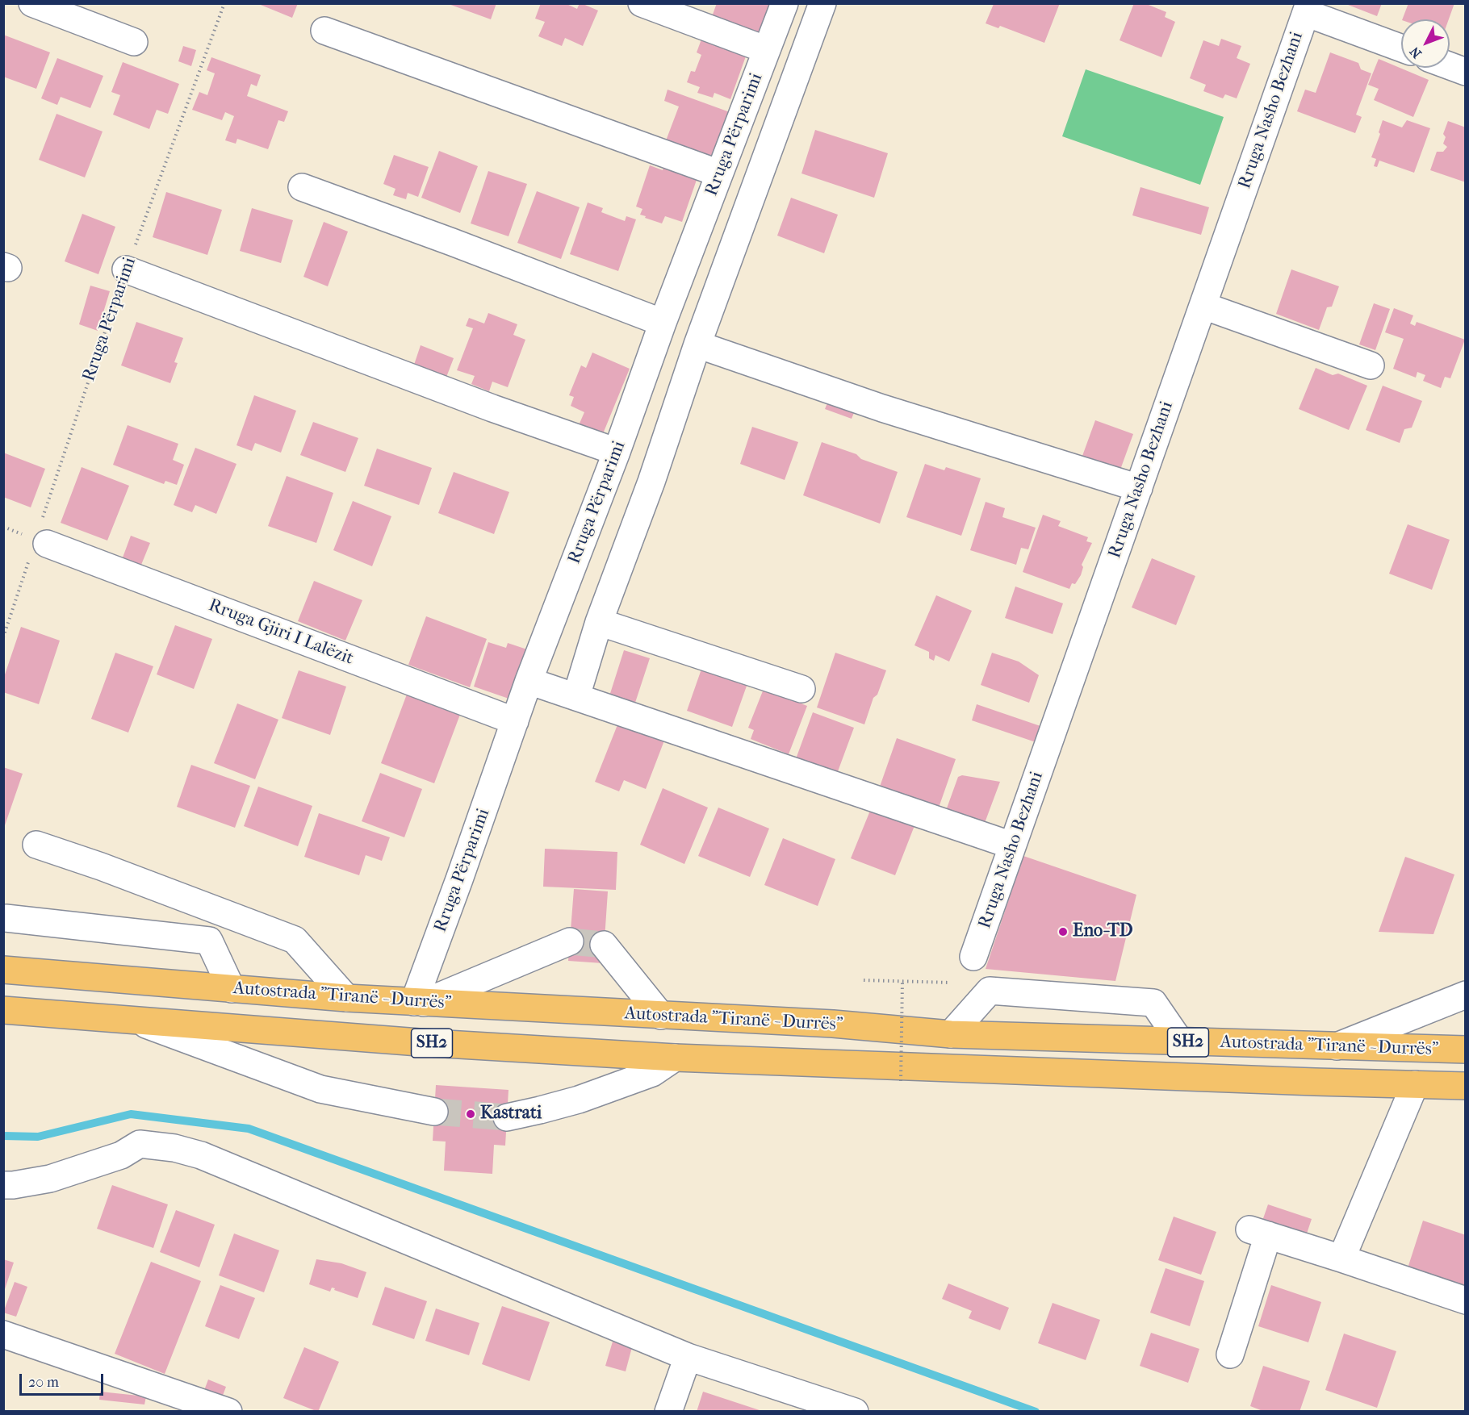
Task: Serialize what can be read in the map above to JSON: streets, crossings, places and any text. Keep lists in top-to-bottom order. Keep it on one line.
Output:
{"streets":{"highway":["Autostrada \"Tiranë - Durrës\"","SH2"],"street":["Rruga Nasho Bezhani","Rruga Përparimi","Rruga Gjiri I Lalëzit"]},"crossings":[["Rruga Përparimi","Rruga Gjiri I Lalëzit"],["Rruga Përparimi","Autostrada \"Tiranë - Durrës\""]],"places":["Eno-TD","Kastrati"],"scale_bar":"20 m","north":"bottom left"}
